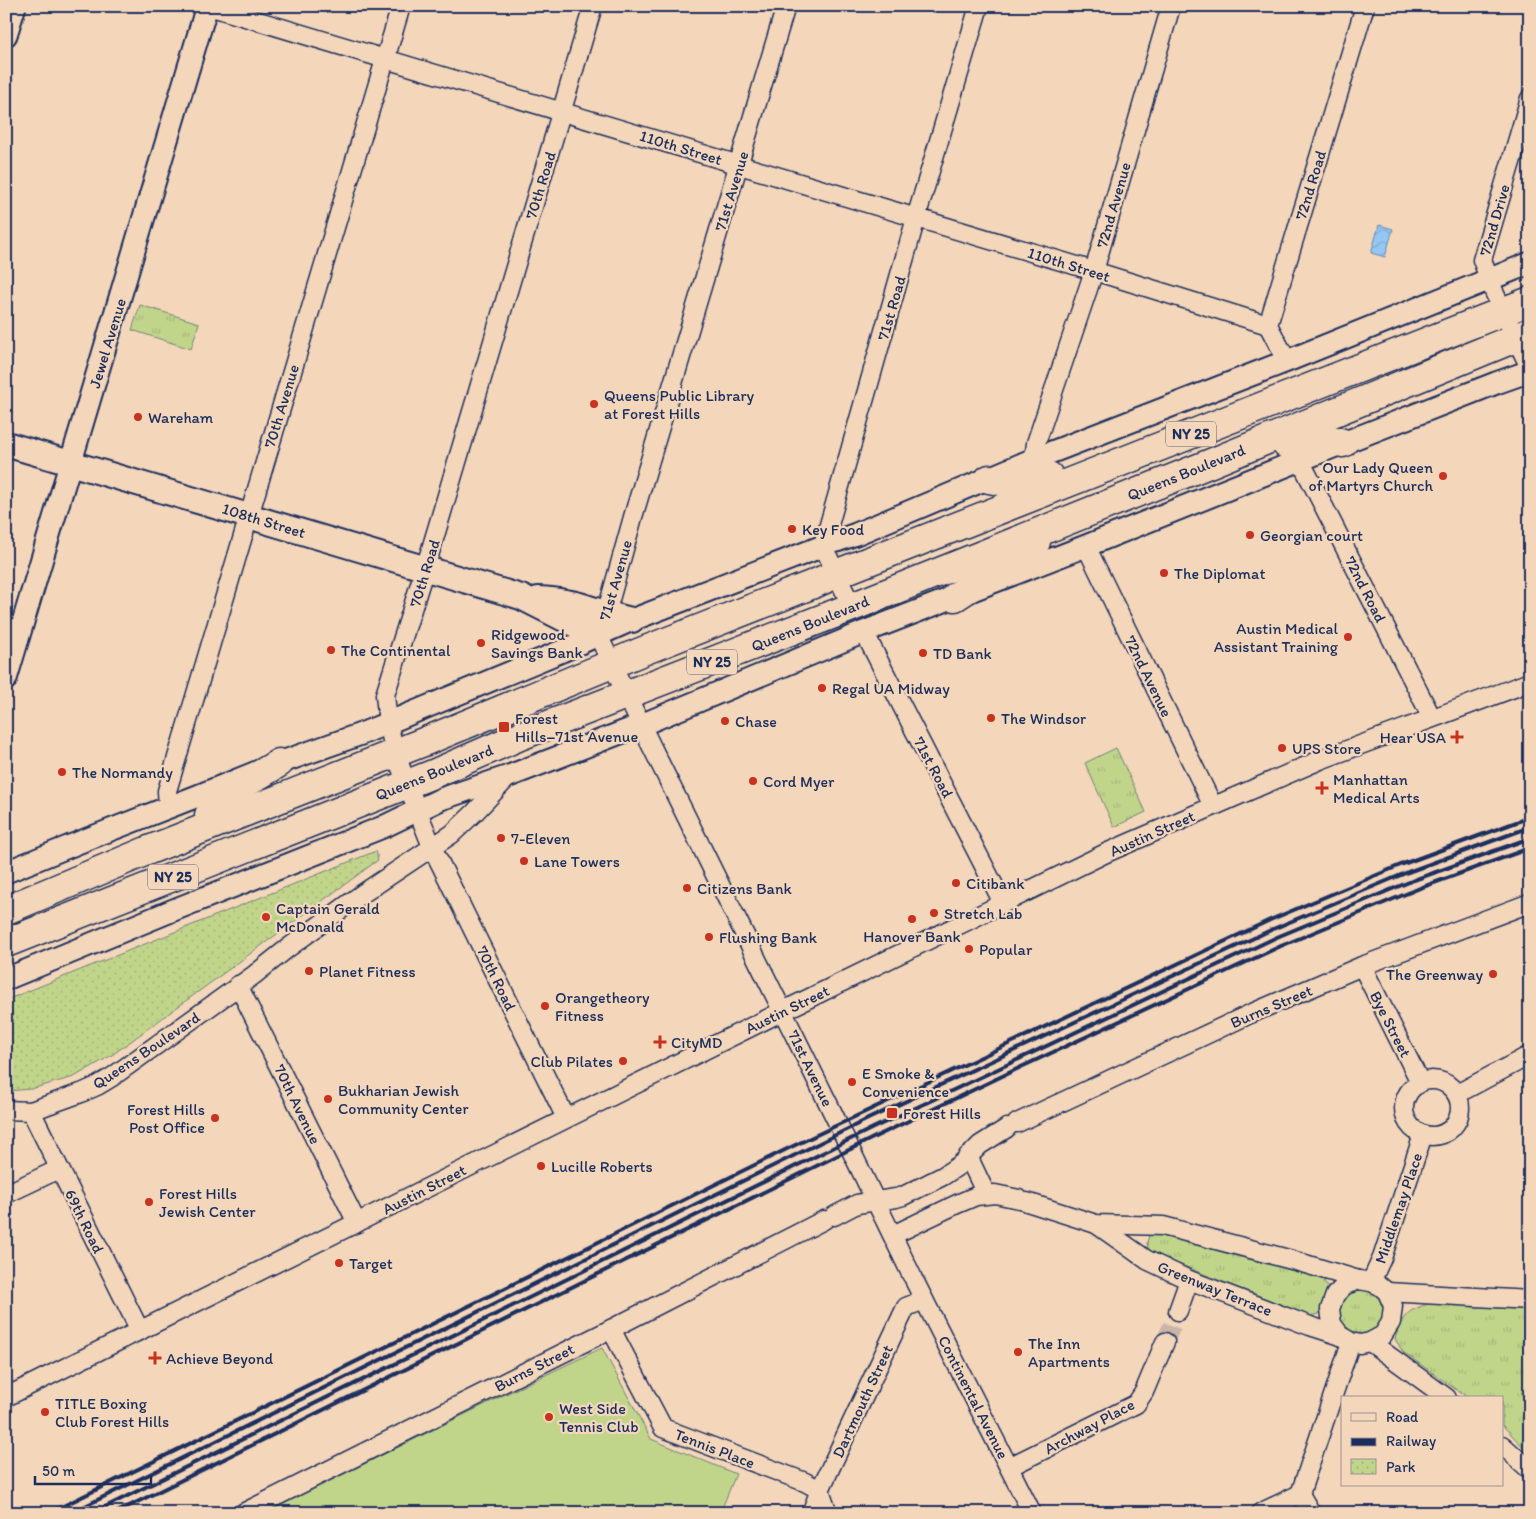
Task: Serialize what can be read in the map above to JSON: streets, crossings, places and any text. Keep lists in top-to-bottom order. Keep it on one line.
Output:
{"streets":{"main road":["NY 25","Queens Boulevard","108th Street"],"street":["110th Street","70th Road","72nd Road","71st Avenue","72nd Avenue","72nd Drive","71st Road","Jewel Avenue","70th Avenue","Austin Street","Burns Street","Bye Street","Middlemay Place","69th Road","Greenway Terrace","Continental Avenue","Dartmouth Street","Archway Place","Tennis Place"]},"crossings":[["110th Street","70th Road"],["110th Street","72nd Road"],["110th Street","71st Avenue"],["110th Street","72nd Avenue"],["110th Street","71st Road"],["110th Street","Jewel Avenue"],["110th Street","70th Avenue"],["70th Road","Queens Boulevard"],["70th Road","108th Street"],["70th Road","Austin Street"],["72nd Road","Queens Boulevard"],["72nd Road","Austin Street"],["71st Avenue","Queens Boulevard"],["71st Avenue","108th Street"],["71st Avenue","Austin Street"],["71st Avenue","Burns Street"],["71st Avenue","Continental Avenue"],["72nd Avenue","Queens Boulevard"],["72nd Avenue","Austin Street"],["72nd Drive","Queens Boulevard"],["71st Road","Queens Boulevard"],["71st Road","Austin Street"],["Jewel Avenue","108th Street"],["70th Avenue","Queens Boulevard"],["70th Avenue","108th Street"],["70th Avenue","Austin Street"],["Queens Boulevard","69th Road"],["Austin Street","69th Road"],["Burns Street","Bye Street"],["Burns Street","Tennis Place"],["Bye Street","Middlemay Place"],["Middlemay Place","Greenway Terrace"],["Continental Avenue","Dartmouth Street"],["Continental Avenue","Archway Place"],["Dartmouth Street","Tennis Place"]],"places":{"other":["Queens Public Library at Forest Hills","Wareham","Our Lady Queen of Martyrs Church","Key Food","Georgian court","The Diplomat","Austin Medical Assistant Training","Ridgewood Savings Bank","The Continental","TD Bank","Regal UA Midway","The Windsor","Chase","UPS Store","The Normandy","Cord Myer","7-Eleven","Lane Towers","Citibank","Citizens Bank","Stretch Lab","Captain Gerald McDonald","Hanover Bank","Flushing Bank","Popular","Planet Fitness","The Greenway","Orangetheory Fitness","Club Pilates","E Smoke & Convenience","Bukharian Jewish Community Center","Forest Hills Post Office","Lucille Roberts","Forest Hills Jewish Center","Target","The Inn Apartments","TITLE Boxing Club Forest Hills","West Side Tennis Club"],"transit":["Forest Hills–71st Avenue","Forest Hills"],"health":["Hear USA","Manhattan Medical Arts","CityMD","Achieve Beyond"]},"legend":["Road","Railway","Park"],"scale_bar":"50 m"}
